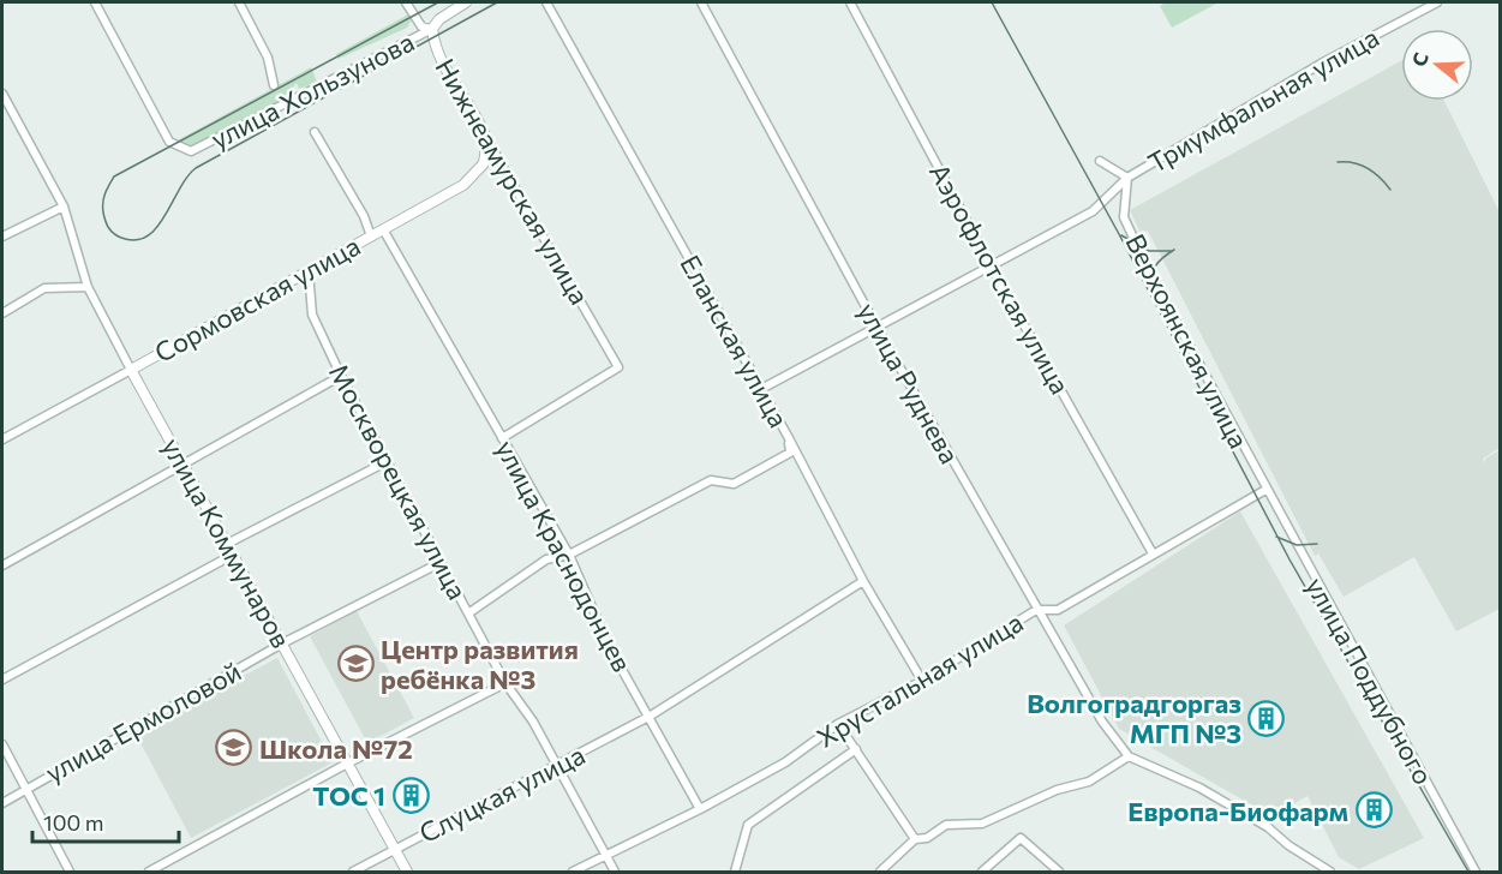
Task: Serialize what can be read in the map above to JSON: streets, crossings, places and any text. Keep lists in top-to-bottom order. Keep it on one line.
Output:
{"streets":{"street":["улица Хользунова","Триумфальная улица","Нижнеамурская улица","Аэрофлотская улица","Сормовская улица","Еланская улица","Верхоянская улица","улица Руднева","Москворецкая улица","улица Коммунаров","улица Краснодонцев","Хрустальная улица","улица Поддубного","улица Ермоловой","Слуцкая улица"]},"crossings":[["улица Хользунова","Нижнеамурская улица"],["Триумфальная улица","Аэрофлотская улица"],["Триумфальная улица","Еланская улица"],["Триумфальная улица","Верхоянская улица"],["Триумфальная улица","улица Руднева"],["Нижнеамурская улица","Сормовская улица"],["Нижнеамурская улица","улица Краснодонцев"],["Аэрофлотская улица","Хрустальная улица"],["Сормовская улица","Москворецкая улица"],["Сормовская улица","улица Коммунаров"],["Сормовская улица","улица Краснодонцев"],["Еланская улица","Хрустальная улица"],["Еланская улица","Слуцкая улица"],["Верхоянская улица","Хрустальная улица"],["Верхоянская улица","улица Поддубного"],["улица Руднева","Хрустальная улица"],["Москворецкая улица","Хрустальная улица"],["Москворецкая улица","улица Ермоловой"],["Москворецкая улица","Слуцкая улица"],["улица Коммунаров","улица Ермоловой"],["улица Коммунаров","Слуцкая улица"],["улица Краснодонцев","Хрустальная улица"],["улица Краснодонцев","Слуцкая улица"],["Хрустальная улица","улица Поддубного"]],"places":{"school or university":["Центр развития ребёнка №3","Школа №72"],"building":["Волгоградгоргаз МГП №3","ТОС 1","Европа-Биофарм"]},"scale_bar":"100 m","north":"left"}
